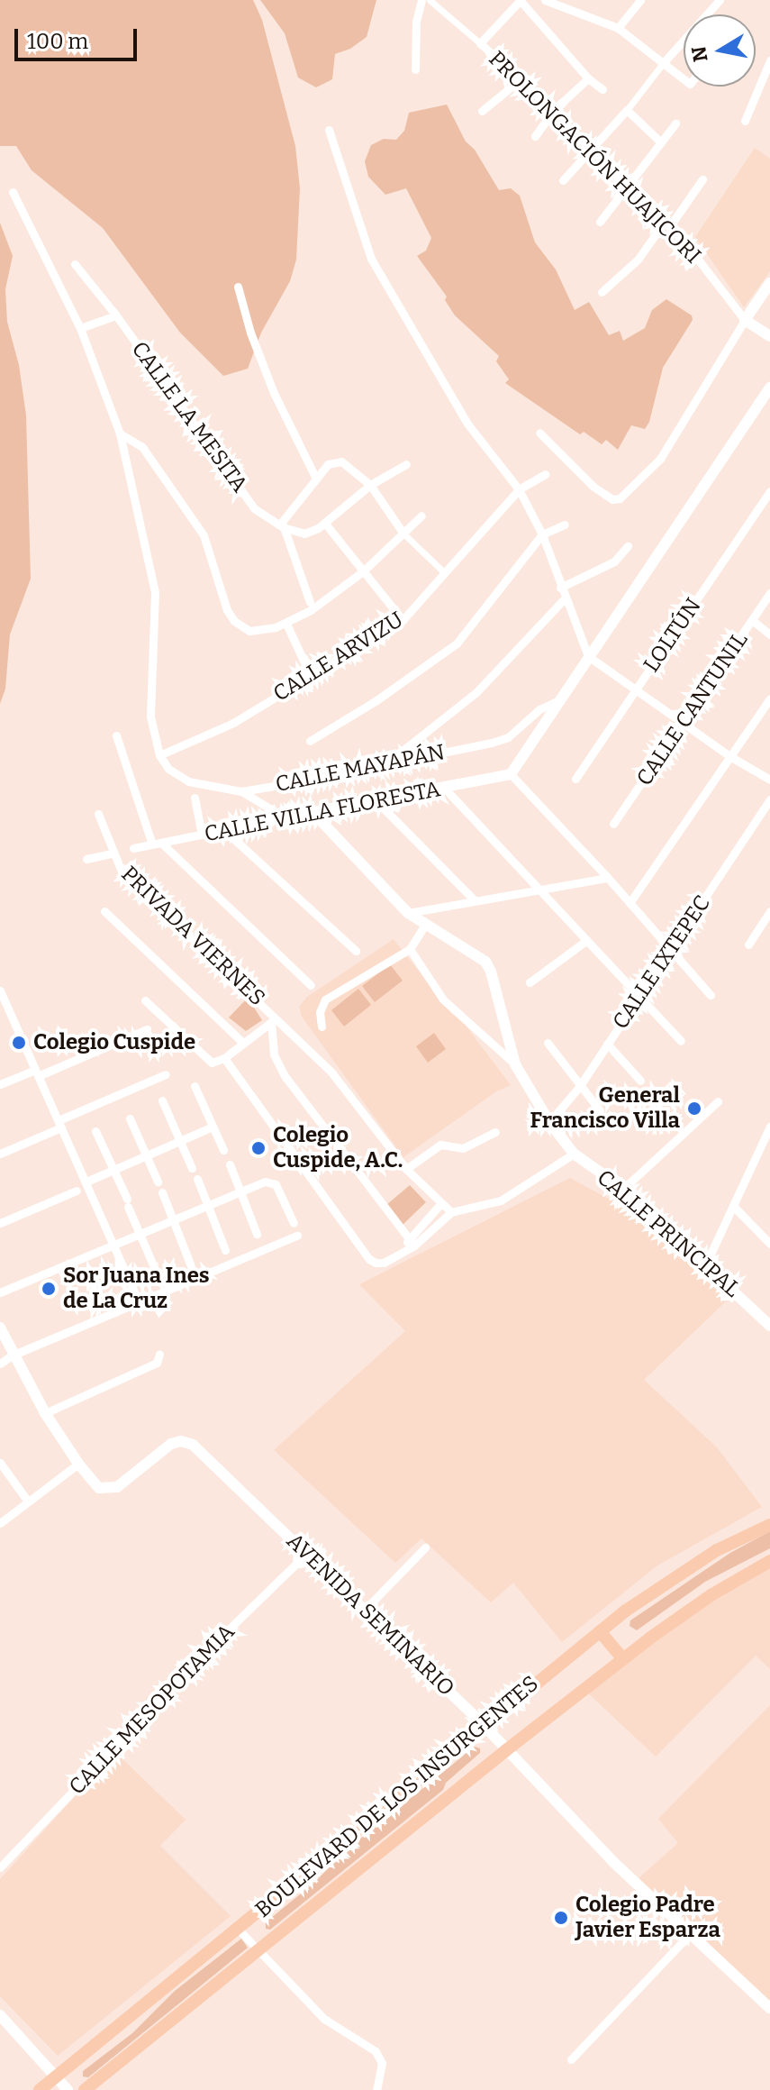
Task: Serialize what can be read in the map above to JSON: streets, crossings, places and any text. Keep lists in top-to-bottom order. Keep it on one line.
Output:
{"streets":{"main road":["BOULEVARD DE LOS INSURGENTES"],"street":["PROLONGACIÓN HUAJICORI","CALLE LA MESITA","LOLTÚN","CALLE ARVIZU","CALLE CANTUNIL","CALLE MAYAPÁN","CALLE VILLA FLORESTA","PRIVADA VIERNES","CALLE IXTEPEC","CALLE PRINCIPAL","AVENIDA SEMINARIO","CALLE MESOPOTAMIA"]},"crossings":[["CALLE ARVIZU","CALLE MAYAPÁN"],["CALLE MAYAPÁN","CALLE VILLA FLORESTA"],["CALLE VILLA FLORESTA","CALLE PRINCIPAL"],["CALLE IXTEPEC","CALLE PRINCIPAL"],["AVENIDA SEMINARIO","CALLE MESOPOTAMIA"],["AVENIDA SEMINARIO","BOULEVARD DE LOS INSURGENTES"]],"places":["Colegio Cuspide","General Francisco Villa","Colegio Cuspide, A.C.","Sor Juana Ines de La Cruz","Colegio Padre Javier Esparza"],"scale_bar":"100 m","north":"left"}
